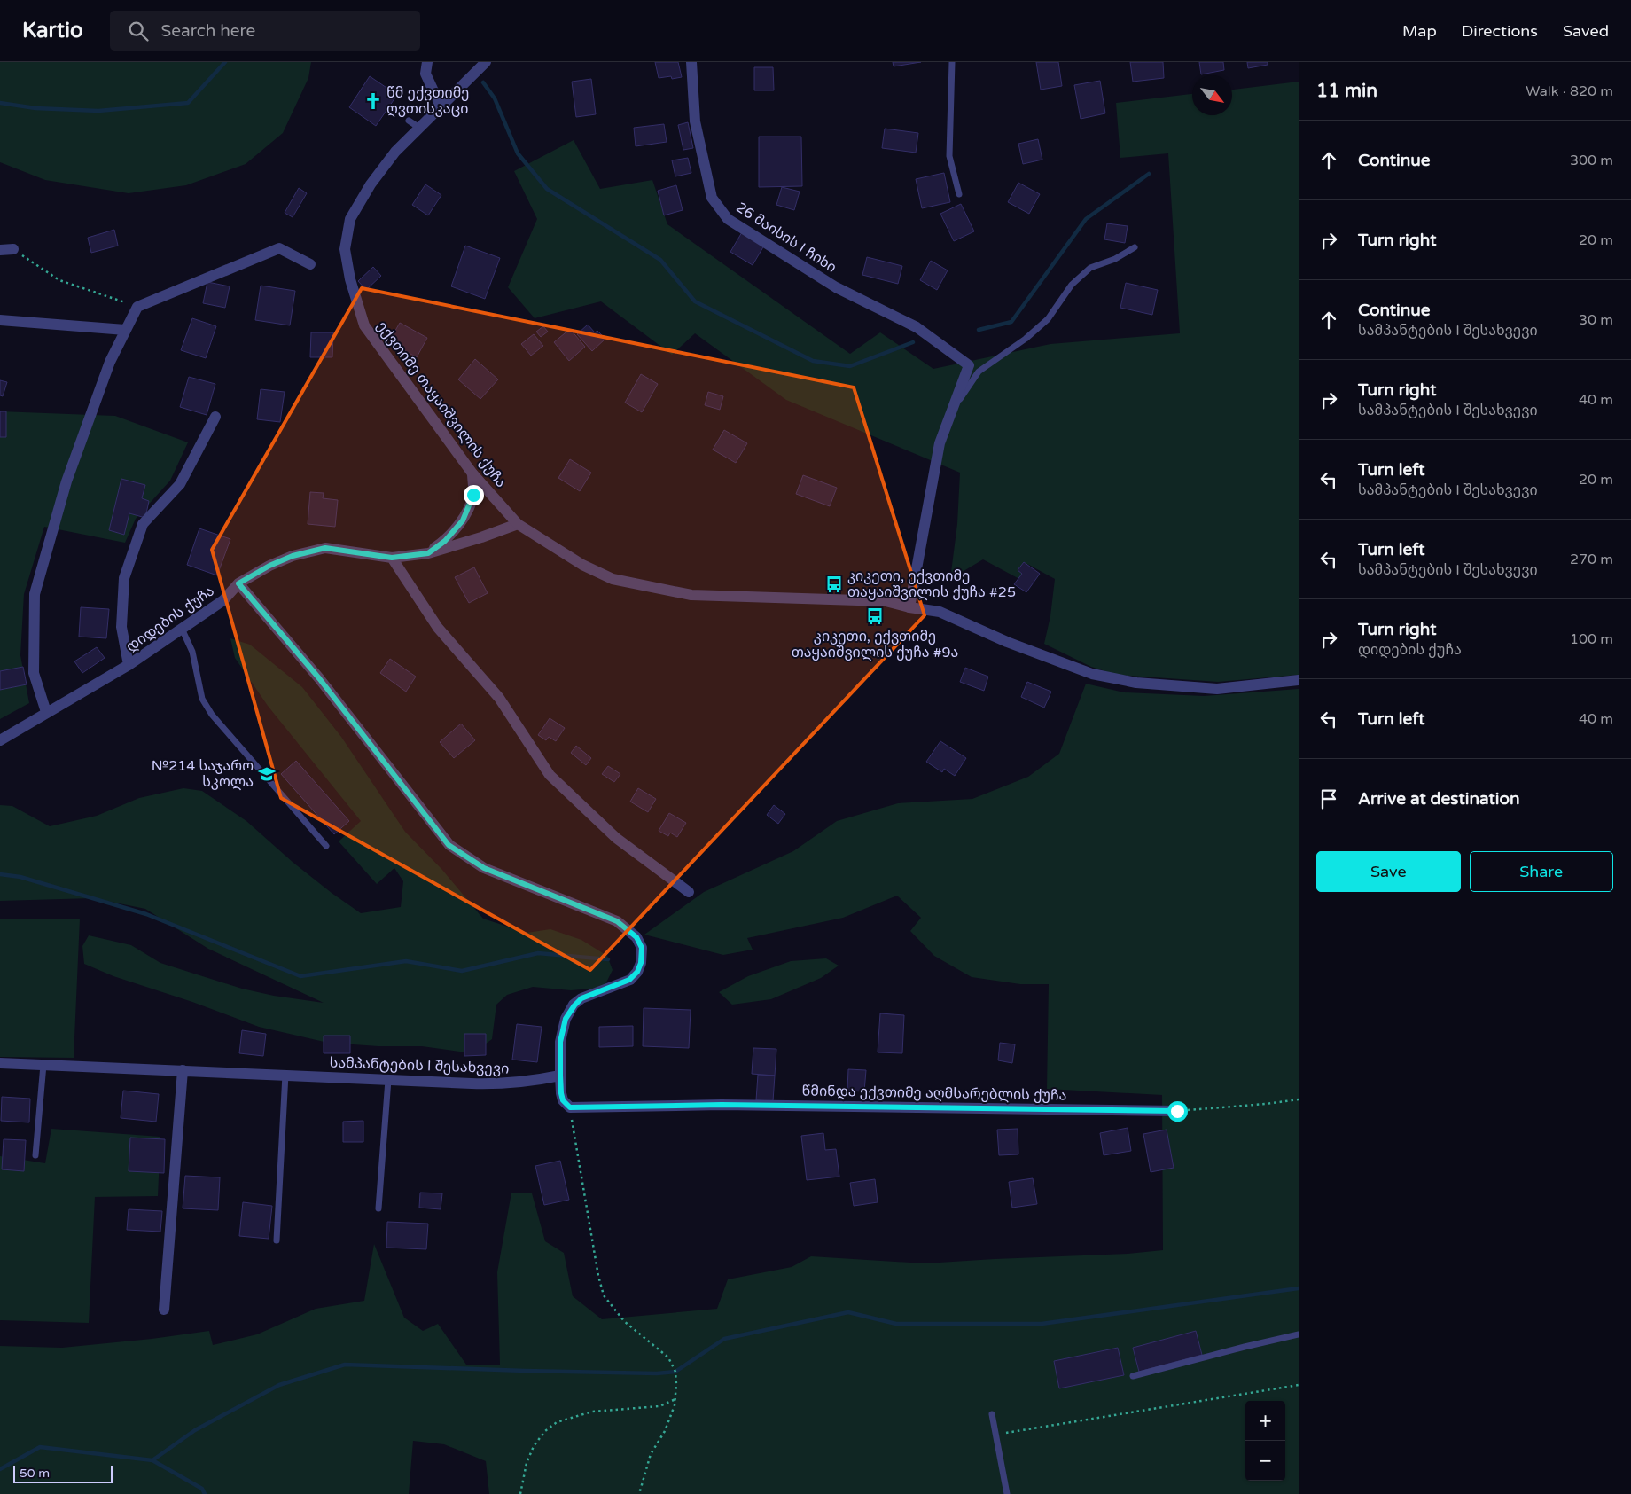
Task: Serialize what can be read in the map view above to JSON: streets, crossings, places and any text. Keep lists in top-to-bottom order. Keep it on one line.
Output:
{"streets":{"street":["26 მაისის I ჩიხი","ექვთიმე თაყაიშვილის ქუჩა","დიდების ქუჩა","სამპანტების I შესახვევი","წმინდა ექვთიმე აღმსარებლის ქუჩა"]},"crossings":[["ექვთიმე თაყაიშვილის ქუჩა","დიდების ქუჩა"]],"places":{"church":["წმ ექვთიმე ღვთისკაცი"],"bus stop":["კიკეთი, ექვთიმე თაყაიშვილის ქუჩა #25","კიკეთი, ექვთიმე თაყაიშვილის ქუჩა #9ა"],"school or university":["№214 საჯარო სკოლა"]},"scale_bar":"50 m","north":"bottom right","page":{"header":"Kartio","search":"Search here","nav":["Map","Directions","Saved"],"heading":["11 min","Walk · 820 m"],"list":[["Continue","300 m"],["Turn right","20 m"],["Continue","სამპანტების I შესახვევი","30 m"],["Turn right","სამპანტების I შესახვევი","40 m"],["Turn left","სამპანტების I შესახვევი","20 m"],["Turn left","სამპანტების I შესახვევი","270 m"],["Turn right","დიდების ქუჩა","100 m"],["Turn left","40 m"],"Arrive at destination"],"buttons":["Save","Share"],"map_buttons":["+","−"],"scale":"50 m"}}
